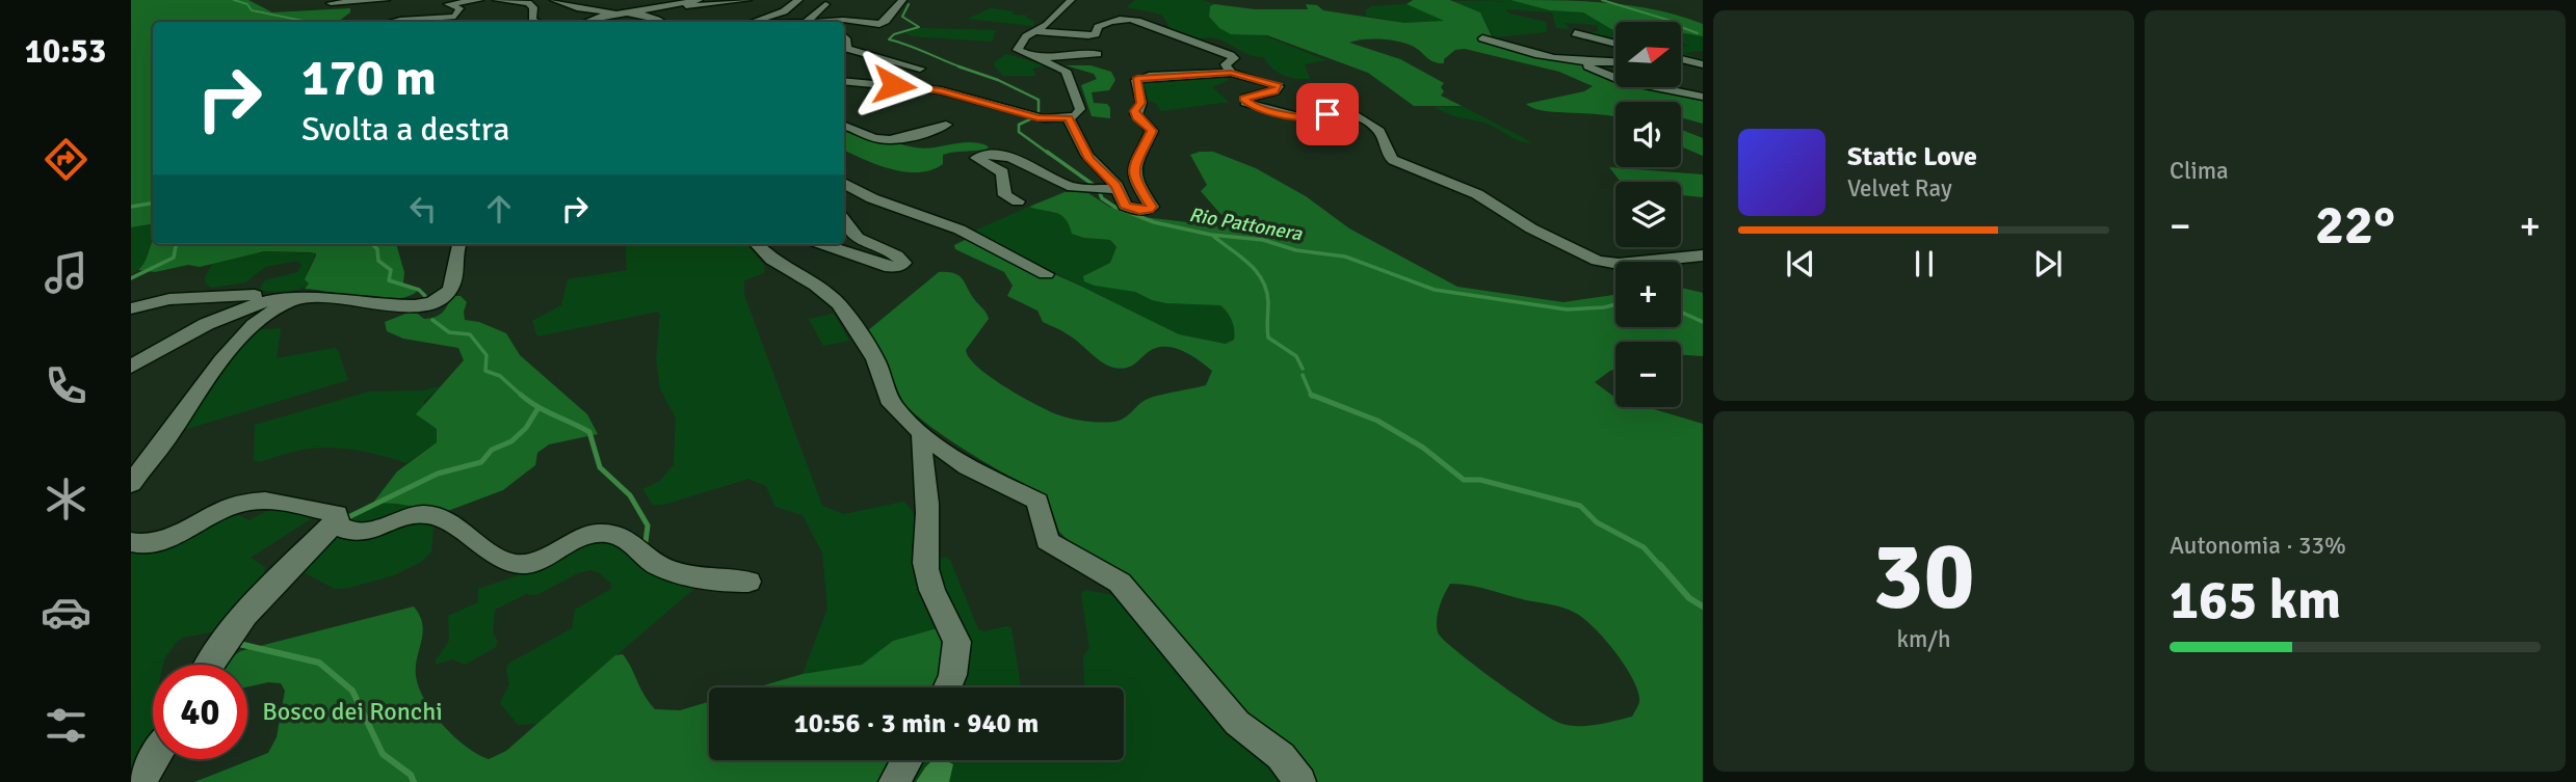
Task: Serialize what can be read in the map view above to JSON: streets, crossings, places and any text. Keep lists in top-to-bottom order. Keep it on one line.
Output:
{"water":["Rio Pattonera"],"parks":["Bosco dei Ronchi"],"north":"right","page":{"tabs":"10:53","tile":["Clima",["30","km/h"],["Autonomia · 33%","165 km"]],"map_buttons":["+","−"],"turn":["170 m","Svolta a destra"],"song":["Static Love","Velvet Ray"],"heat":["−","22°","+"],"limit":"40","trip":"10:56 · 3 min · 940 m"}}
